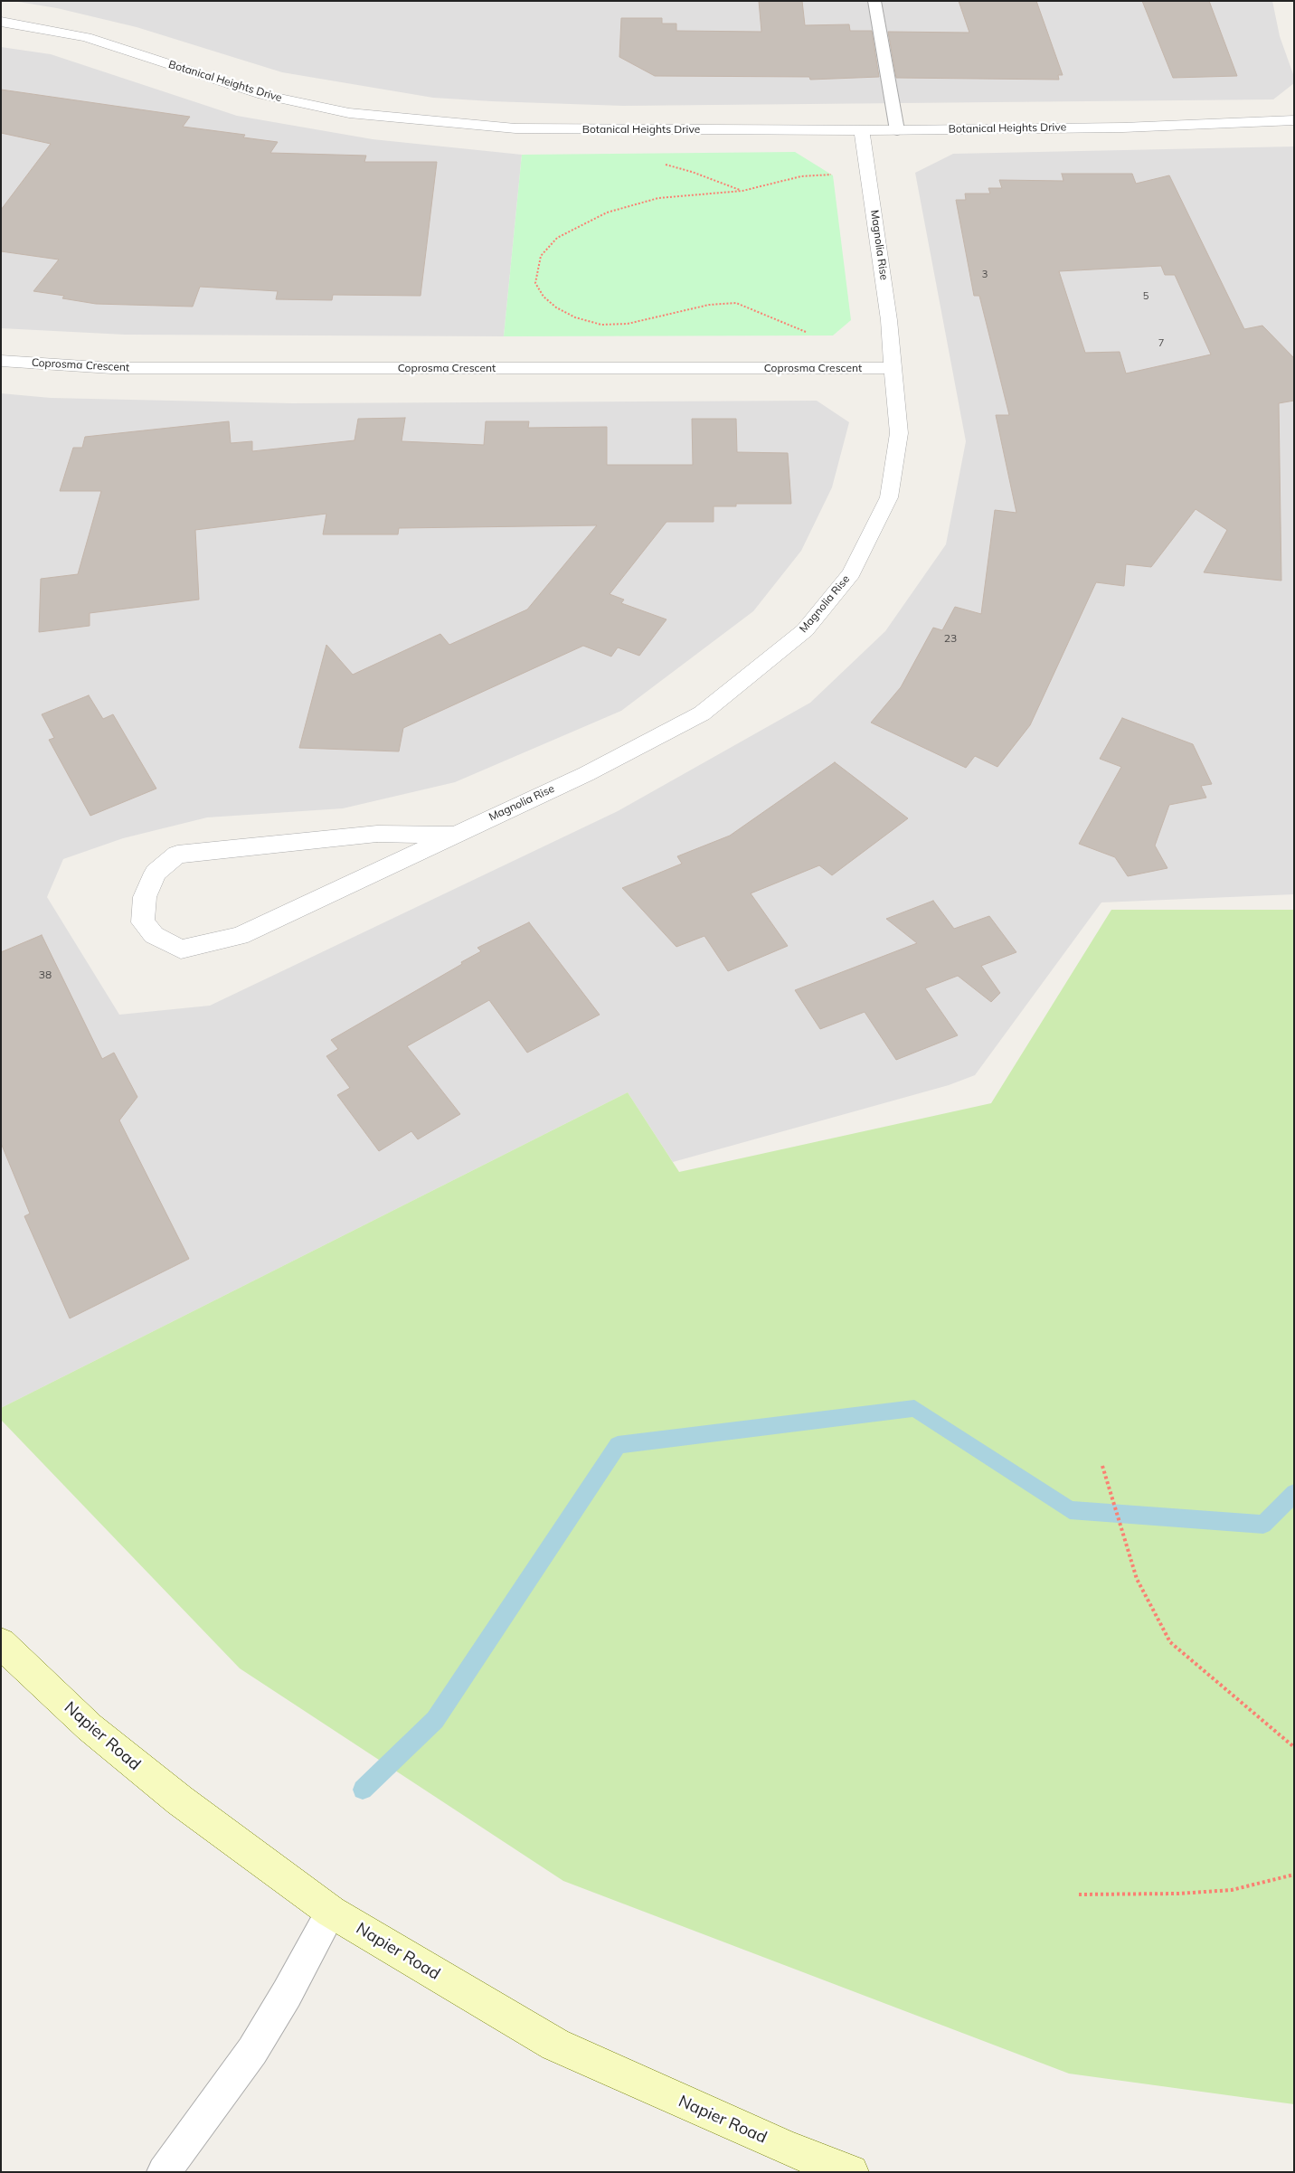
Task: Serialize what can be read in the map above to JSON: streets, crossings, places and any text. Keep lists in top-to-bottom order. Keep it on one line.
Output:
{"streets":{"main road":["Napier Road"],"street":["Botanical Heights Drive","Magnolia Rise","Coprosma Crescent"]},"crossings":[["Botanical Heights Drive","Magnolia Rise"],["Magnolia Rise","Coprosma Crescent"]],"house_numbers":["3","5","7","23","38"]}
